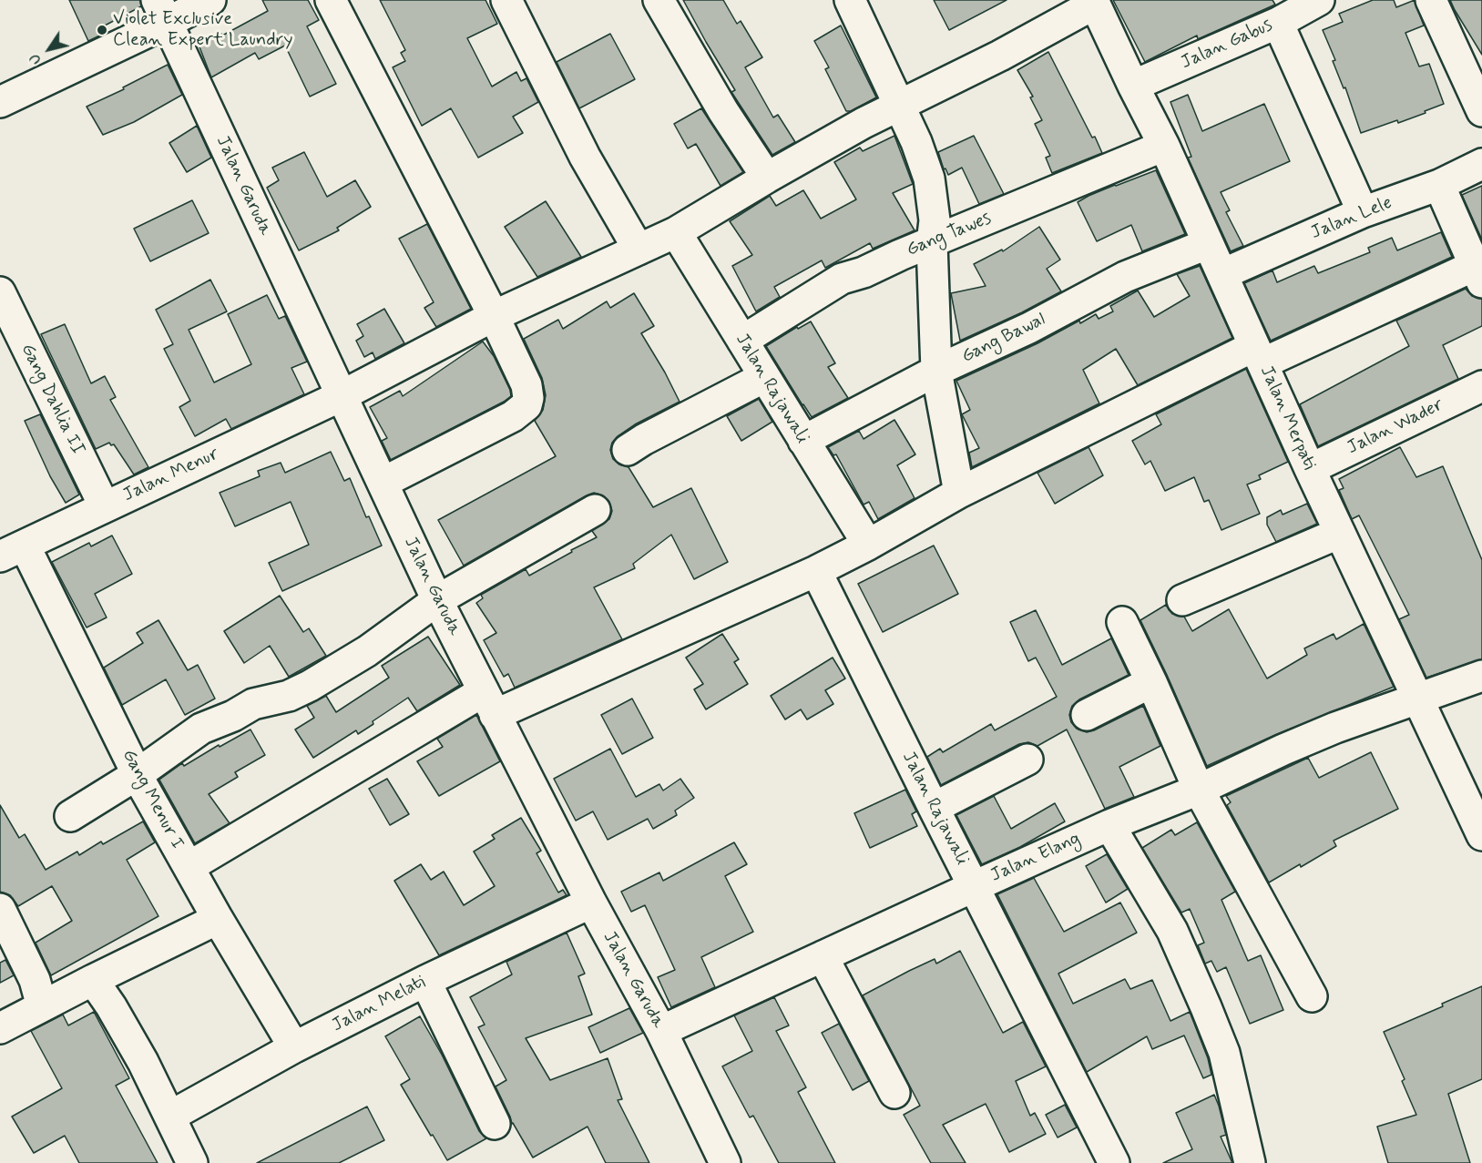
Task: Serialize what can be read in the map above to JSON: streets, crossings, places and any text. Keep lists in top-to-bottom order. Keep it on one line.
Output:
{"streets":{"street":["Jalan Gabus","Jalan Garuda","Jalan Lele","Gang Tawes","Gang Bawal","Jalan Rajawali","Gang Dahlia II","Jalan Merpati","Jalan Wader","Jalan Menur","Gang Menur I","Jalan Elang","Jalan Melati"]},"crossings":[["Jalan Gabus","Jalan Merpati"],["Jalan Garuda","Jalan Menur"],["Jalan Garuda","Jalan Elang"],["Jalan Garuda","Jalan Melati"],["Jalan Lele","Jalan Merpati"],["Gang Tawes","Jalan Rajawali"],["Gang Tawes","Jalan Merpati"],["Gang Bawal","Jalan Rajawali"],["Gang Bawal","Jalan Merpati"],["Jalan Rajawali","Jalan Menur"],["Jalan Rajawali","Jalan Elang"],["Gang Dahlia II","Jalan Menur"],["Jalan Merpati","Jalan Wader"],["Jalan Merpati","Jalan Menur"],["Jalan Merpati","Jalan Elang"],["Jalan Menur","Gang Menur I"],["Gang Menur I","Jalan Melati"]],"places":["Violet Exclusive Clean Expert Laundry"],"north":"bottom left"}
